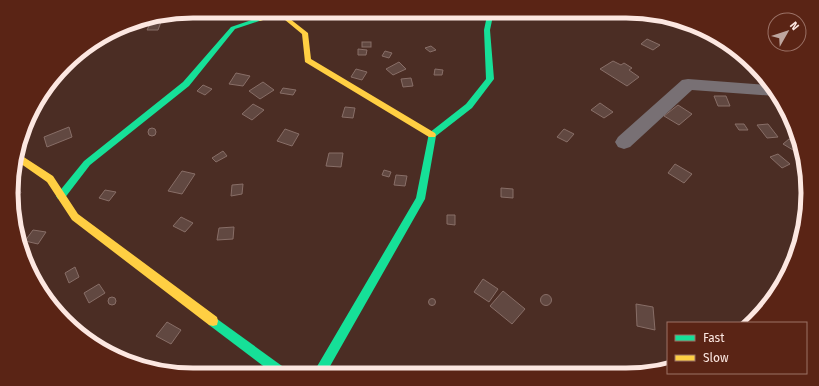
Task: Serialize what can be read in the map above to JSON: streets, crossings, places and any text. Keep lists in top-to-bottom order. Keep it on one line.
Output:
{"legend":["Fast","Slow"],"north":"top right"}
